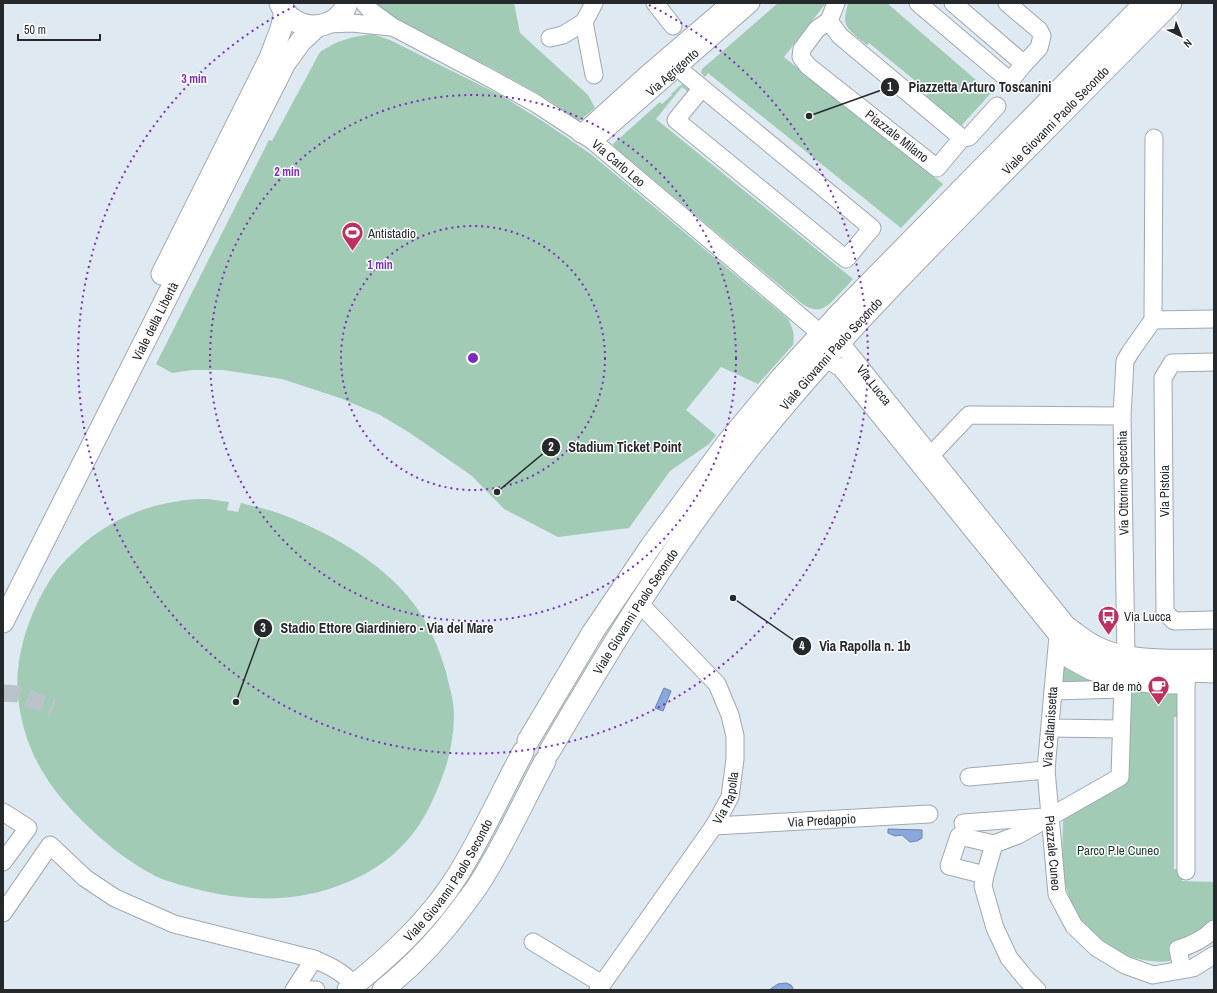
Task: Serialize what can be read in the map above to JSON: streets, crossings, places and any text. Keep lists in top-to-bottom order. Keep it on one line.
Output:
{"streets":{"main road":["Viale Giovanni Paolo Secondo","Viale della Libertà"],"street":["Via Agrigento","Piazzale Milano","Via Carlo Leo","Via Lucca","Via Ottorino Specchia","Via Pistoia","Via Caltanissetta","Via Rapolla","Via Predappio","Piazzale Cuneo"]},"crossings":[["Via Agrigento","Via Carlo Leo"],["Viale Giovanni Paolo Secondo","Via Carlo Leo"],["Viale Giovanni Paolo Secondo","Via Lucca"],["Viale Giovanni Paolo Secondo","Via Rapolla"],["Via Carlo Leo","Viale della Libertà"],["Via Lucca","Via Ottorino Specchia"],["Via Lucca","Via Caltanissetta"],["Via Lucca","Piazzale Cuneo"],["Via Caltanissetta","Piazzale Cuneo"],["Via Rapolla","Via Predappio"]],"parks":["Parco P.le Cuneo"],"places":{"other":["Piazzetta Arturo Toscanini","Stadium Ticket Point","Via Rapolla n. 1b","Stadio Ettore Giardiniero - Via del Mare"],"sports":["Antistadio"],"bus stop":["Via Lucca"],"cafe":["Bar de mò"]},"scale_bar":"50 m","north":"bottom right","rings":["3 min","2 min","1 min"]}
